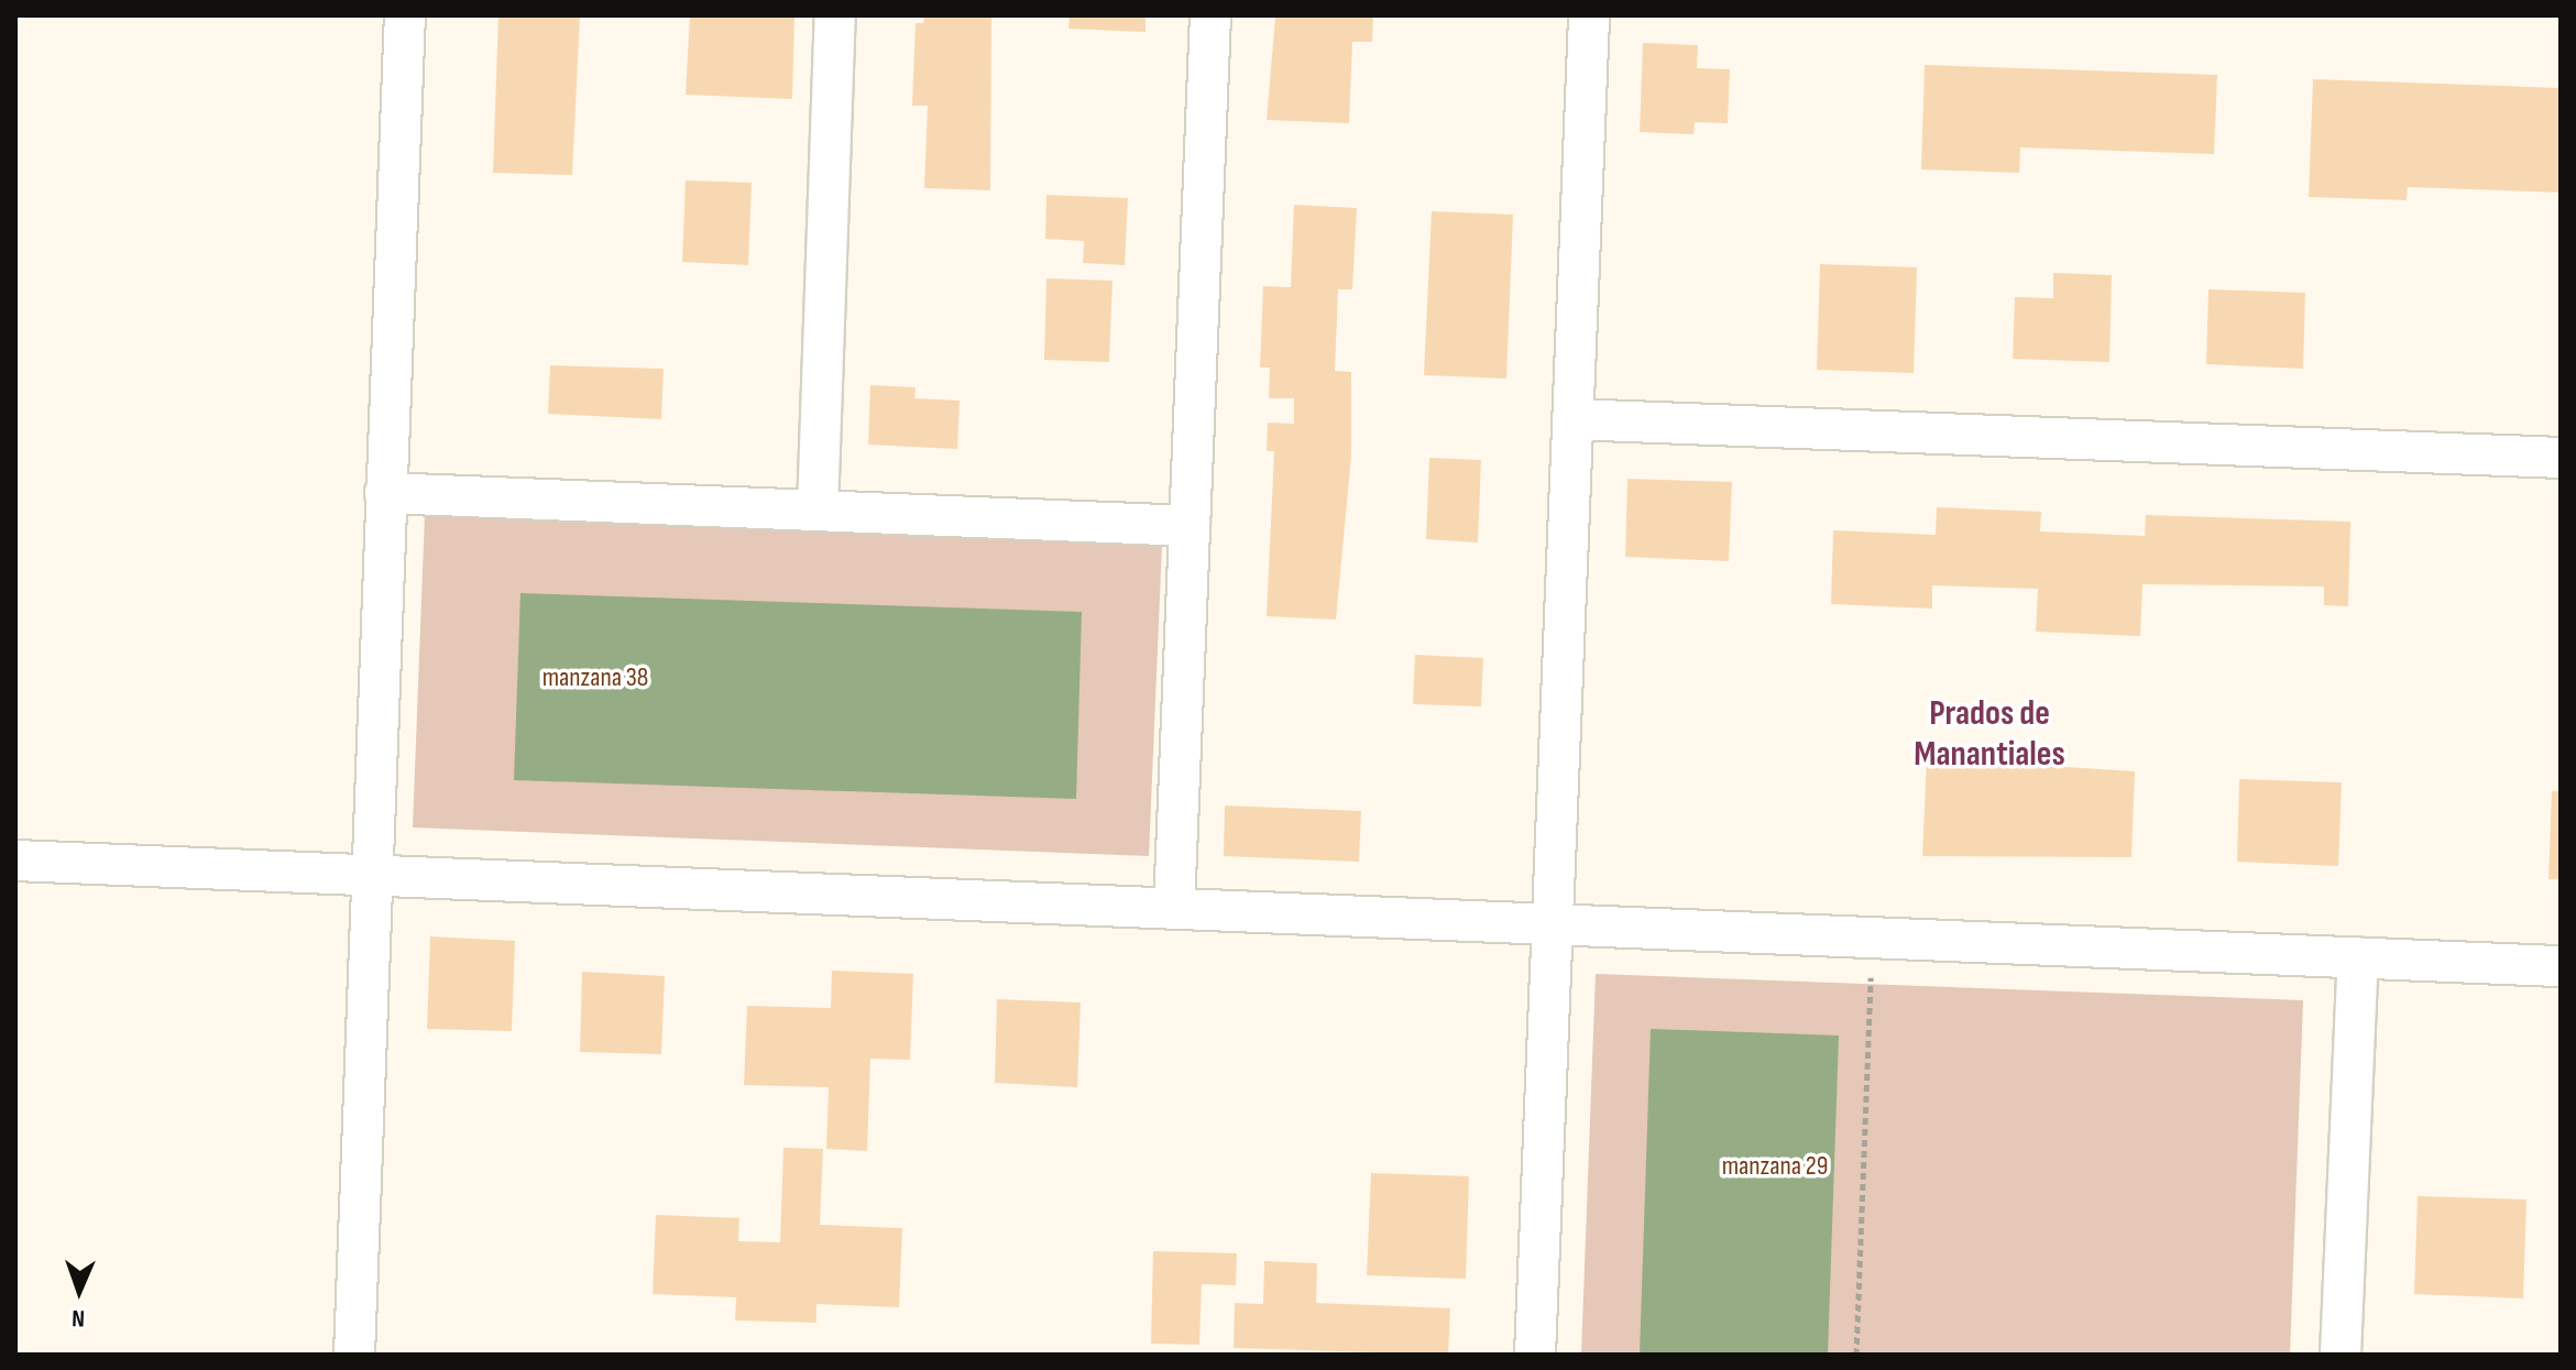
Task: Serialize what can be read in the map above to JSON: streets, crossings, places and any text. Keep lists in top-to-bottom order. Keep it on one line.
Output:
{"districts":["Prados de Manantiales"],"parks":["manzana 38","manzana 29"],"north":"bottom"}
